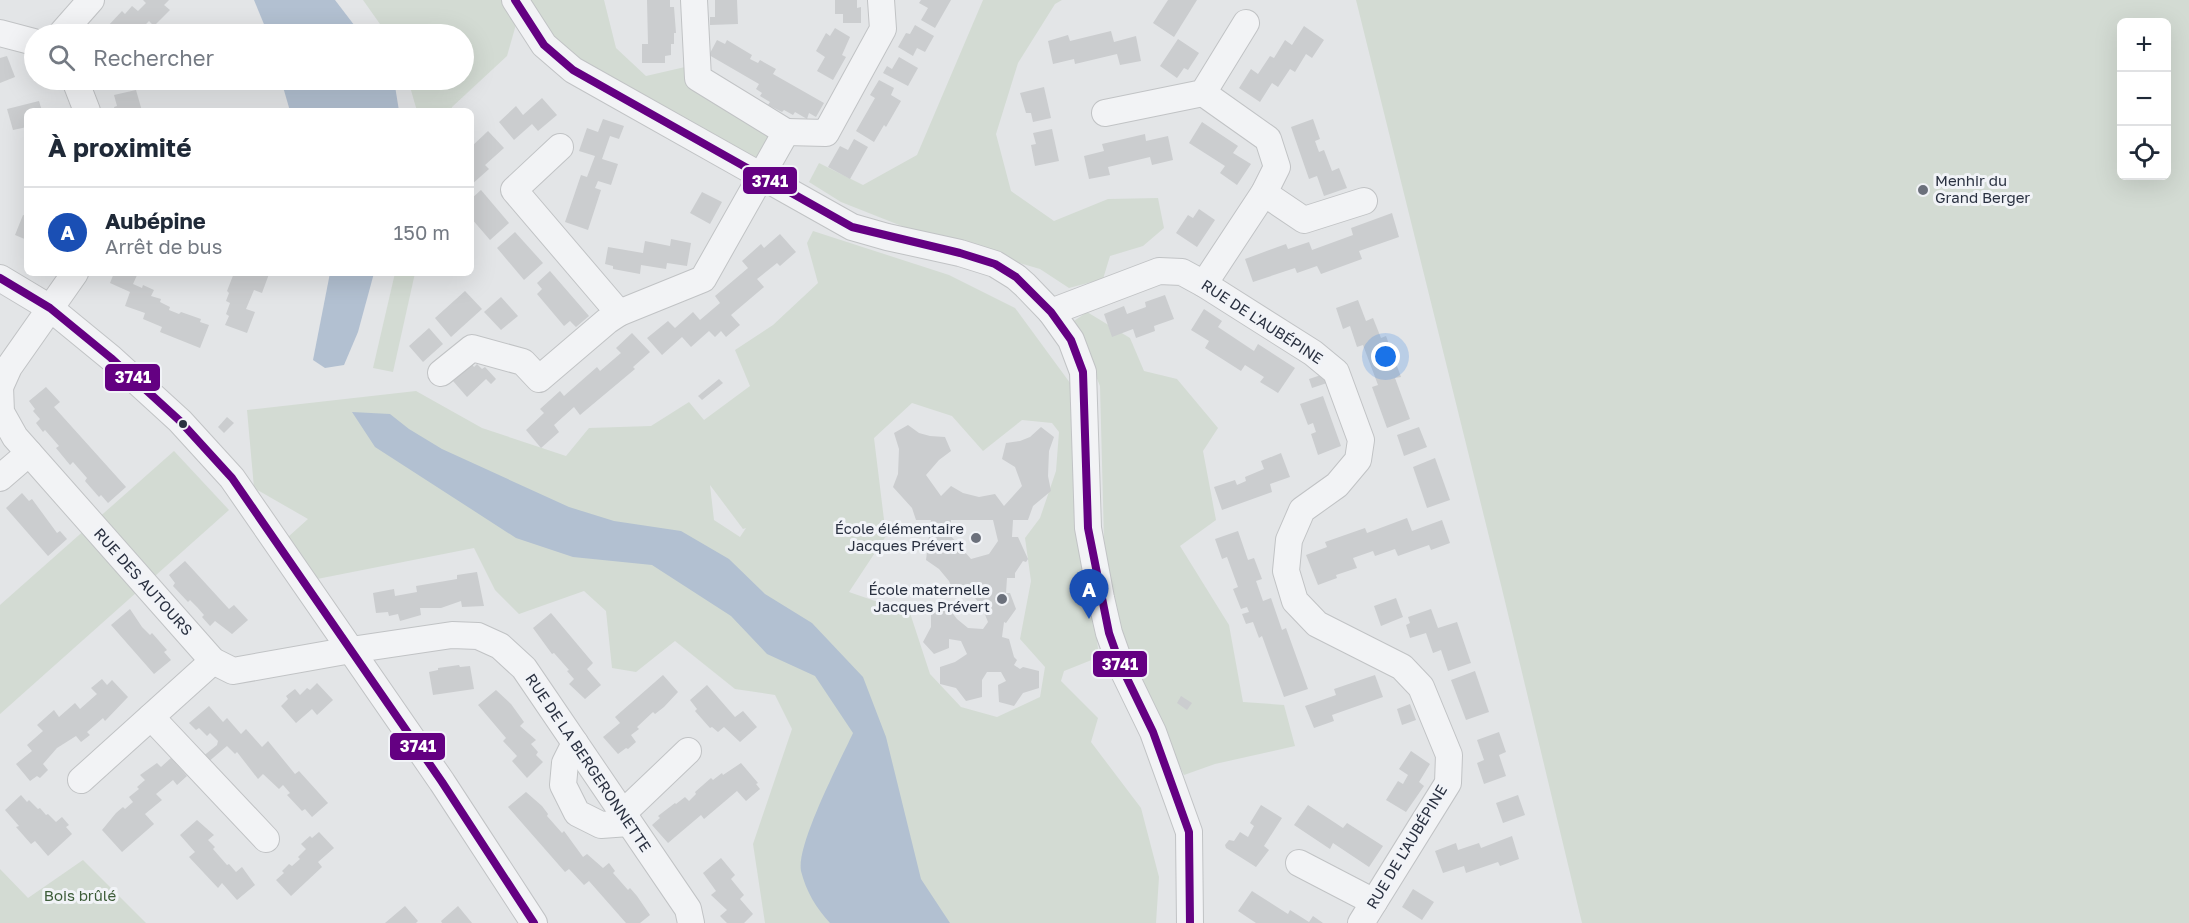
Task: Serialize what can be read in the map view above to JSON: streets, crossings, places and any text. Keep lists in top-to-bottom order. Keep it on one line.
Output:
{"streets":{"street":["RUE DE L'AUBÉPINE","RUE DES AUTOURS","RUE DE LA BERGERONNETTE"]},"parks":["Bois brûlé"],"places":["Menhir du Grand Berger","École élémentaire Jacques Prévert","École maternelle Jacques Prévert"],"lines":["transit line 3741"],"page":{"map_buttons":["+","−"],"search":"Rechercher","heading":"À proximité","list":[{"mark":"A","name":"Aubépine","note":"Arrêt de bus","value":"150 m"}],"pins":"A"}}
